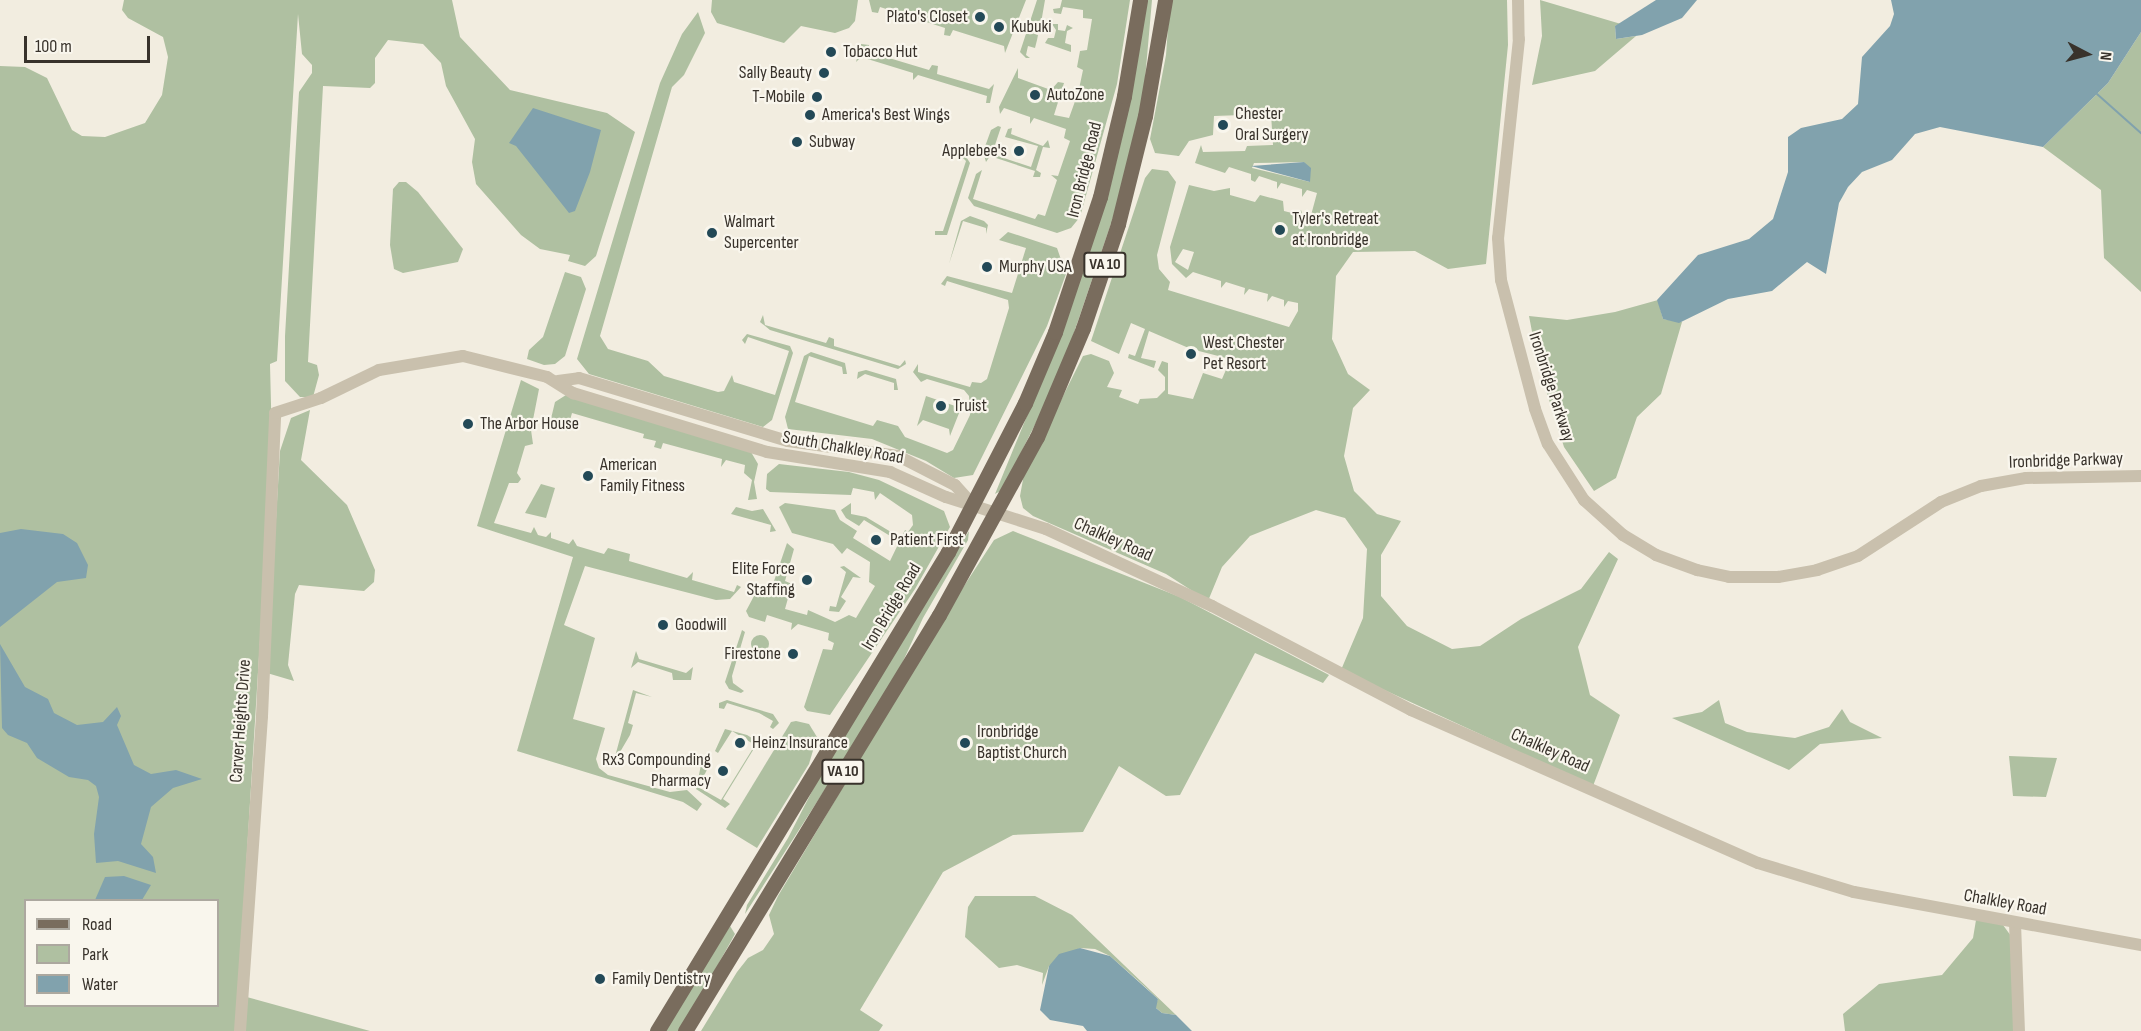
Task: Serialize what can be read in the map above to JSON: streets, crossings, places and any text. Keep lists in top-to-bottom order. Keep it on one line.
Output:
{"streets":{"main road":["Iron Bridge Road","VA 10"],"street":["Ironbridge Parkway","South Chalkley Road","Chalkley Road","Carver Heights Drive"]},"crossings":[["Iron Bridge Road","South Chalkley Road"],["Iron Bridge Road","Chalkley Road"],["VA 10","Chalkley Road"],["South Chalkley Road","Chalkley Road"],["South Chalkley Road","Carver Heights Drive"]],"places":["Plato's Closet","Kubuki","Tobacco Hut","Sally Beauty","AutoZone","T-Mobile","America's Best Wings","Chester Oral Surgery","Subway","Applebee's","Tyler's Retreat at Ironbridge","Walmart Supercenter","Murphy USA","West Chester Pet Resort","Truist","The Arbor House","American Family Fitness","Patient First","Elite Force Staffing","Goodwill","Firestone","Heinz Insurance","Ironbridge Baptist Church","Rx3 Compounding Pharmacy","Family Dentistry"],"legend":["Road","Park","Water"],"scale_bar":"100 m","north":"right"}
